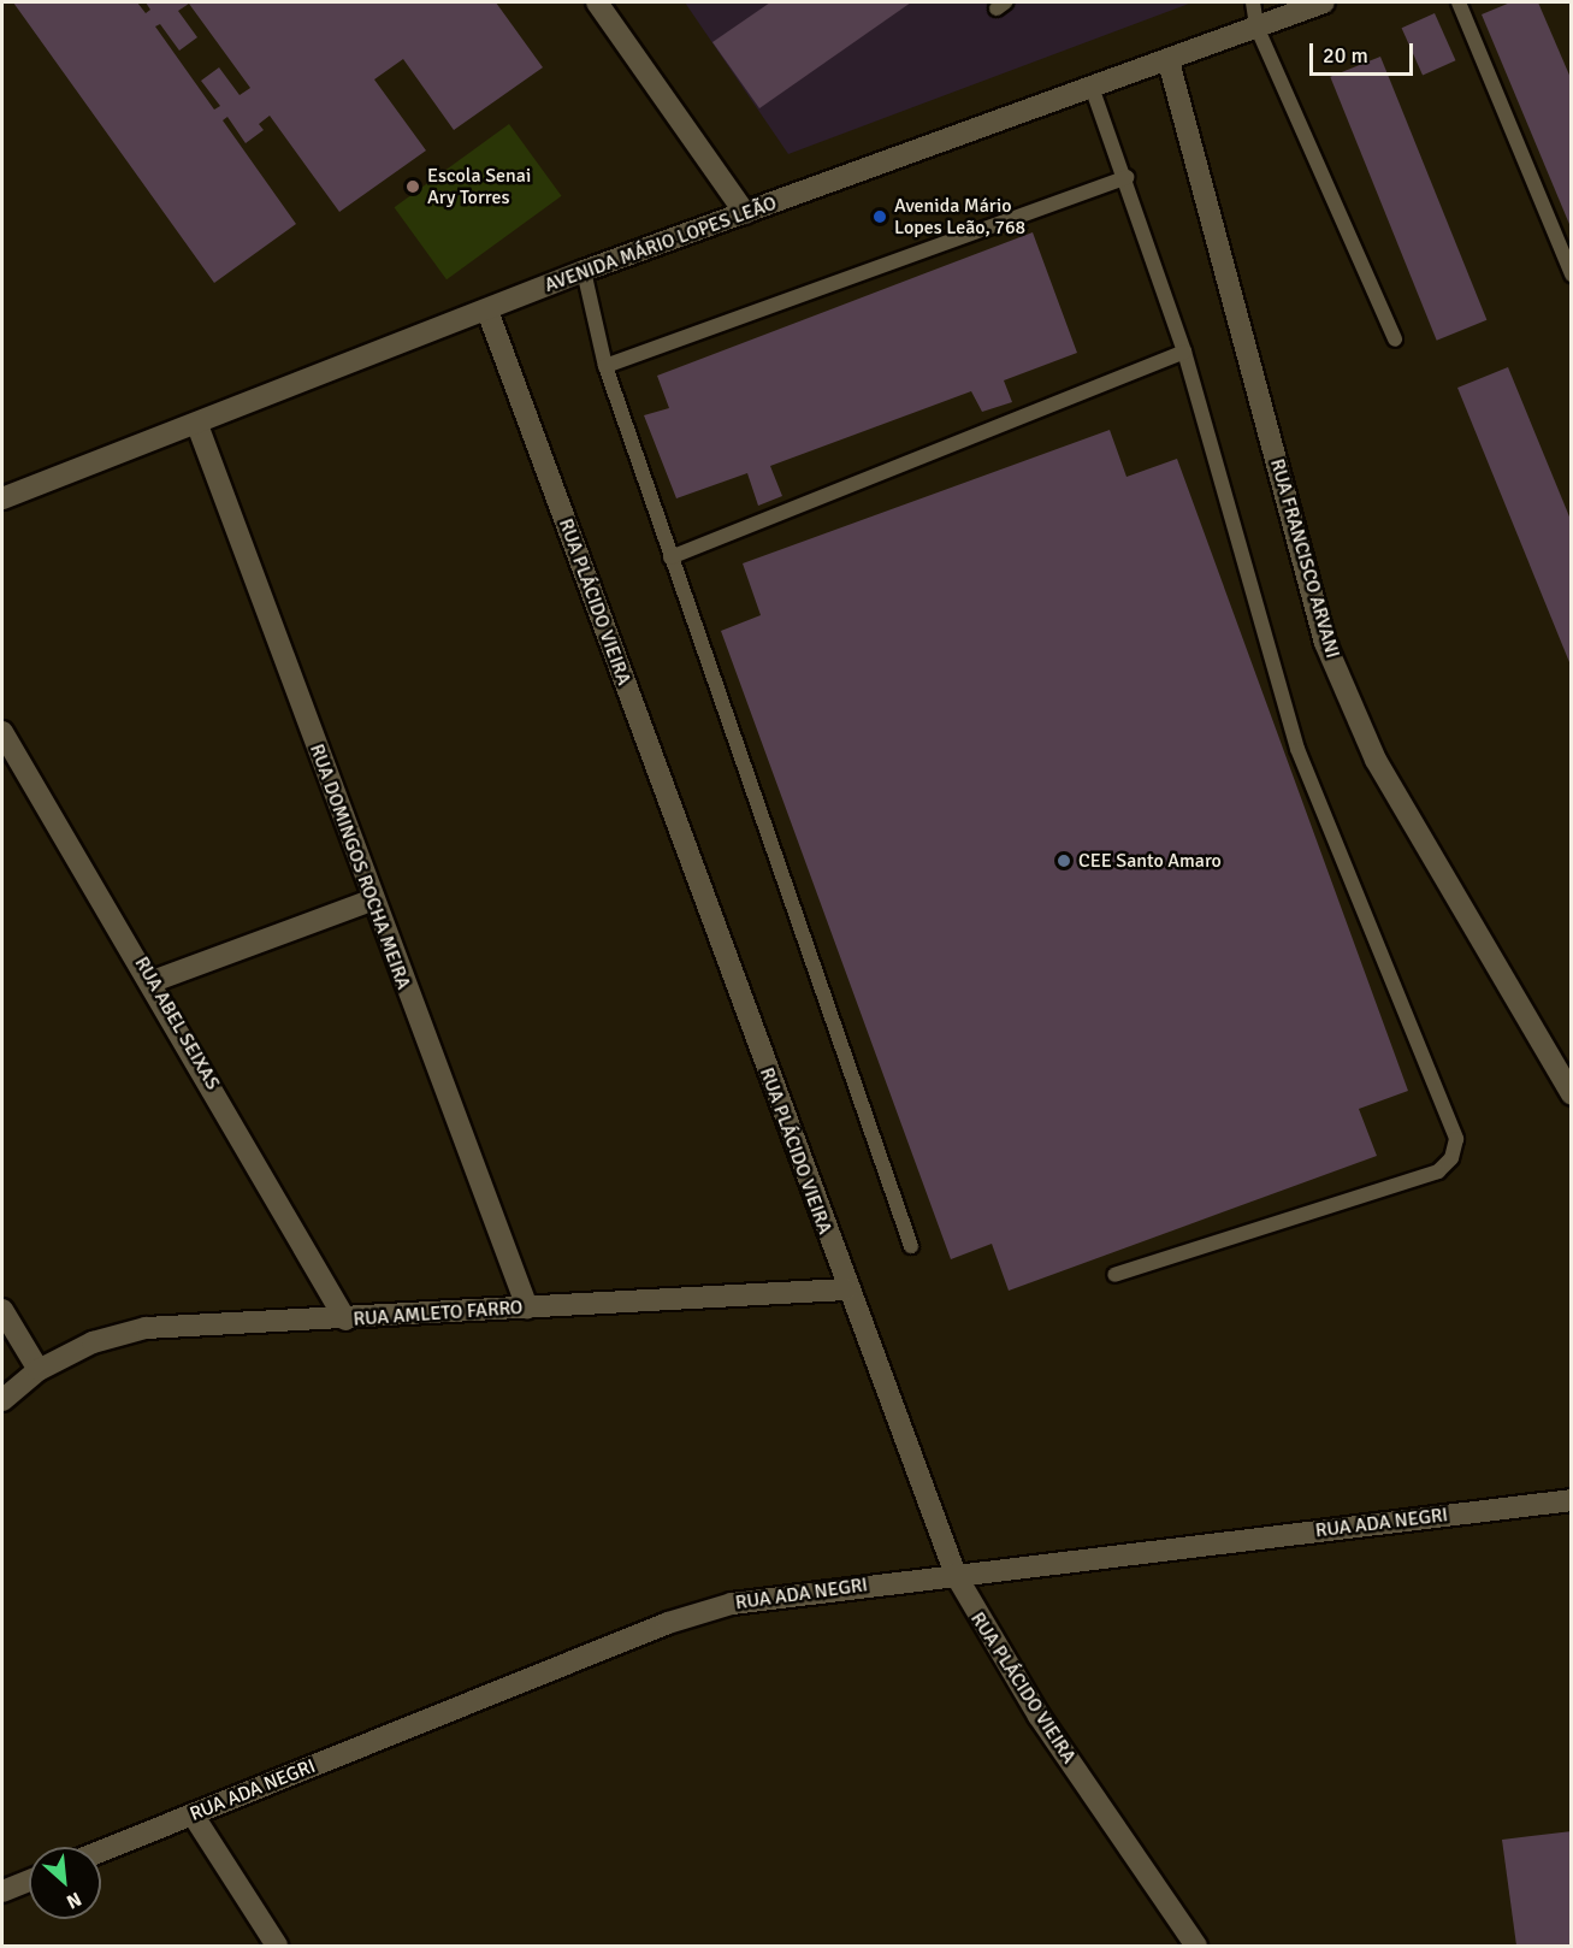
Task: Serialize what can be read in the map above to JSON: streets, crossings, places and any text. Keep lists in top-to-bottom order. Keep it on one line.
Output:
{"streets":{"street":["AVENIDA MÁRIO LOPES LEÃO","RUA FRANCISCO ARVANI","RUA PLÁCIDO VIEIRA","RUA DOMINGOS ROCHA MEIRA","RUA ABEL SEIXAS","RUA AMLETO FARRO","RUA ADA NEGRI"]},"crossings":[["AVENIDA MÁRIO LOPES LEÃO","RUA FRANCISCO ARVANI"],["AVENIDA MÁRIO LOPES LEÃO","RUA PLÁCIDO VIEIRA"],["AVENIDA MÁRIO LOPES LEÃO","RUA DOMINGOS ROCHA MEIRA"],["RUA PLÁCIDO VIEIRA","RUA AMLETO FARRO"],["RUA PLÁCIDO VIEIRA","RUA ADA NEGRI"],["RUA DOMINGOS ROCHA MEIRA","RUA AMLETO FARRO"],["RUA ABEL SEIXAS","RUA AMLETO FARRO"]],"places":["Escola Senai Ary Torres","Avenida Mário Lopes Leão, 768","CEE Santo Amaro"],"scale_bar":"20 m","north":"bottom right"}
